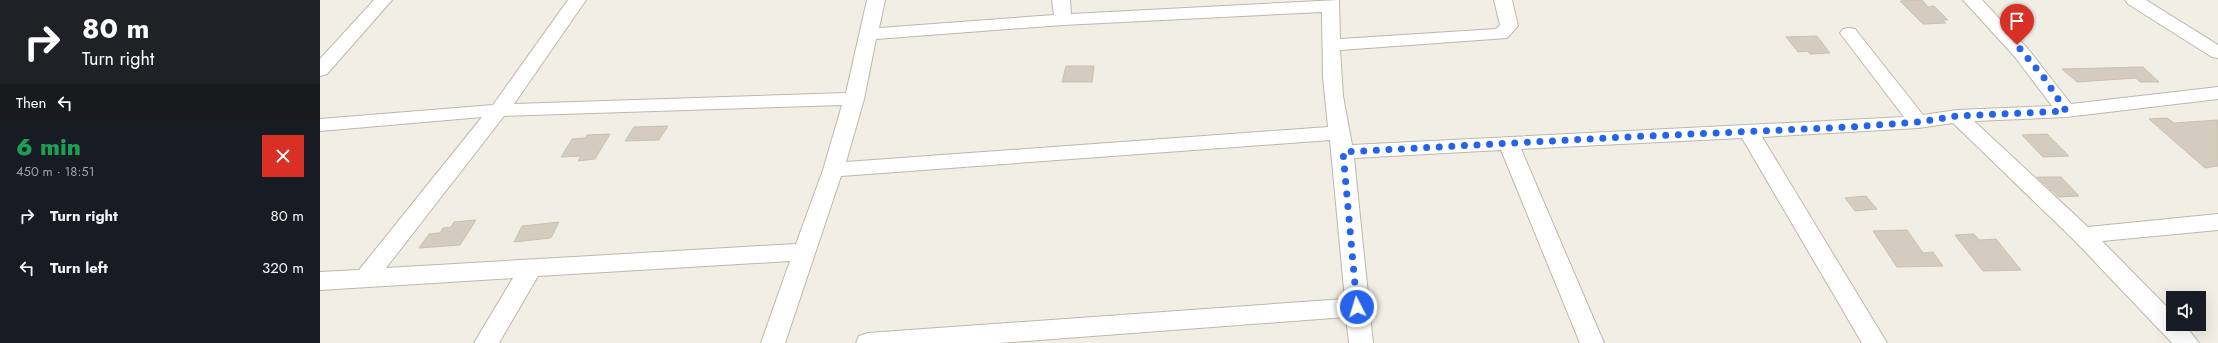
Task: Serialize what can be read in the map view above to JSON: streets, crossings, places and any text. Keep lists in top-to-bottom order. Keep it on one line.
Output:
{"page":{"turn":["80 m","Turn right"],"then":"Then","heading":["6 min","450 m · 18:51"],"list":[{"name":"Turn right","value":"80 m"},{"name":"Turn left","value":"320 m"}]}}
